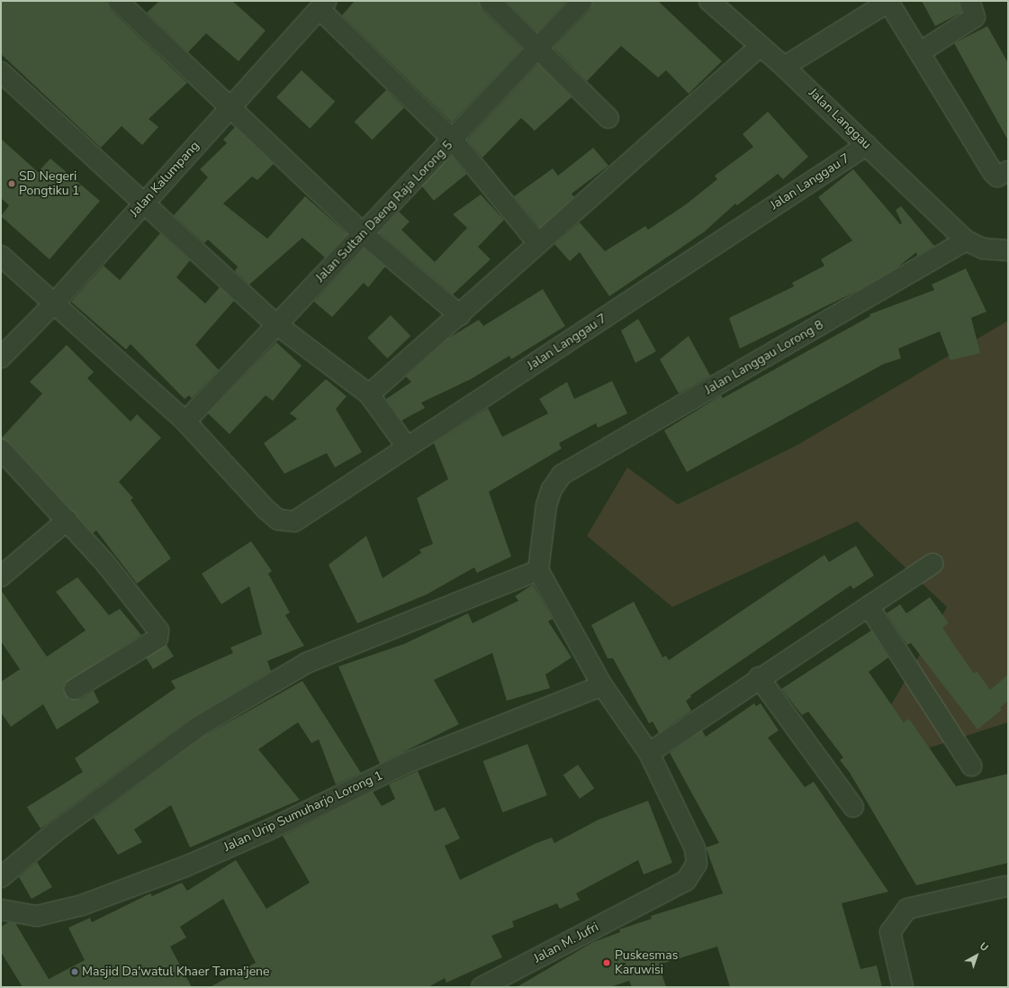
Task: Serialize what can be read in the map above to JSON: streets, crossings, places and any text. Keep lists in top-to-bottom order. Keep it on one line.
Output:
{"streets":{"street":["Jalan Langgau","Jalan Kalumpang","Jalan Langgau 7","Jalan Sultan Daeng Raja Lorong 5","Jalan Langgau Lorong 8","Jalan Urip Sumuharjo Lorong 1","Jalan M. Jufri"]},"crossings":[["Jalan Langgau","Jalan Langgau 7"],["Jalan Langgau","Jalan Langgau Lorong 8"],["Jalan Kalumpang","Jalan Langgau 7"],["Jalan Langgau 7","Jalan Sultan Daeng Raja Lorong 5"],["Jalan Langgau Lorong 8","Jalan M. Jufri"],["Jalan Urip Sumuharjo Lorong 1","Jalan M. Jufri"]],"places":["SD Negeri Pongtiku 1","Puskesmas Karuwisi","Masjid Da'watul Khaer Tama'jene"],"north":"top right"}
